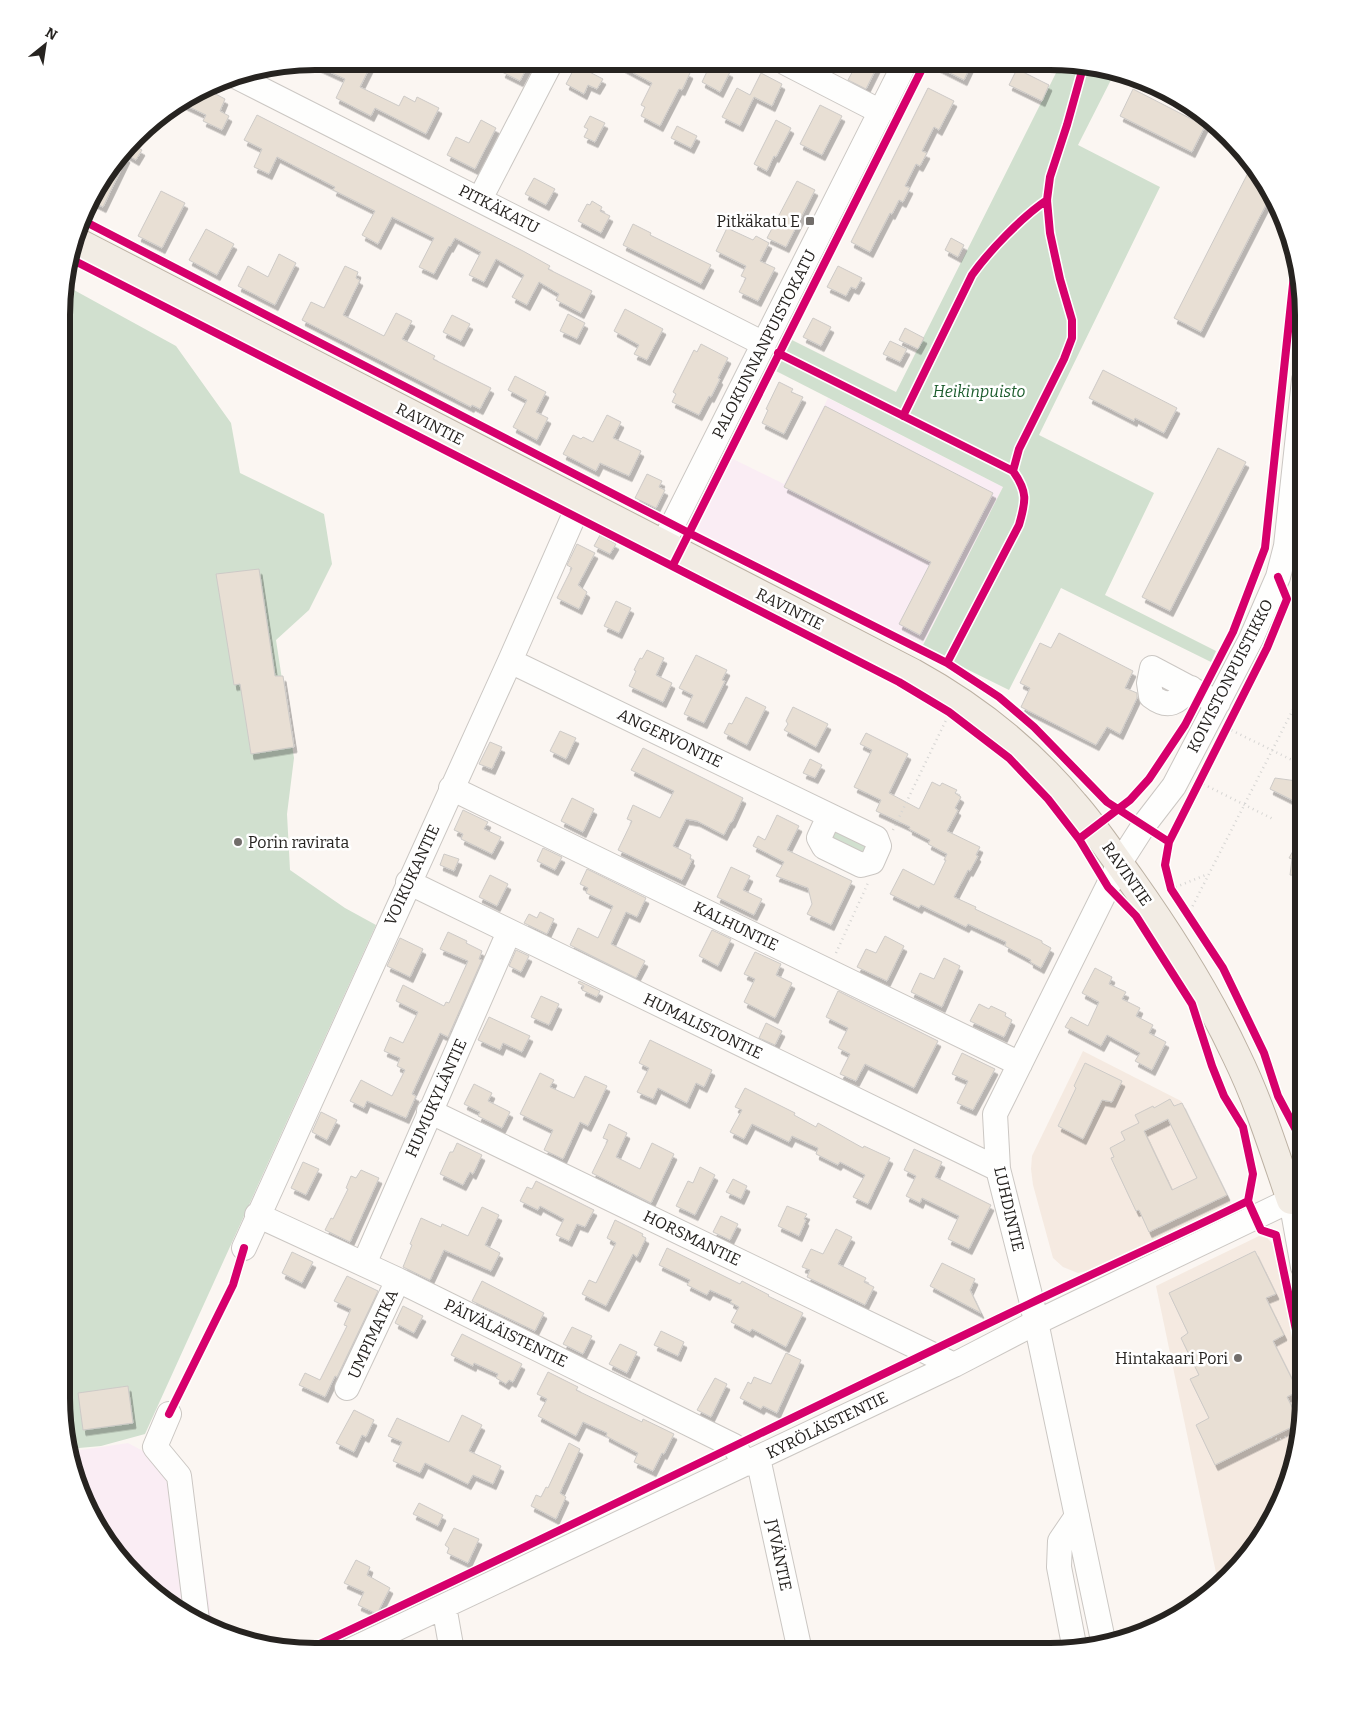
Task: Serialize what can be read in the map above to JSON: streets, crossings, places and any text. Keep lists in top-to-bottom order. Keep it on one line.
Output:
{"streets":{"main road":["RAVINTIE"],"street":["PITKÄKATU","PALOKUNNANPUISTOKATU","KOIVISTONPUISTIKKO","ANGERVONTIE","VOIKUKANTIE","KALHUNTIE","HUMALISTONTIE","HUMUKYLÄNTIE","LUHDINTIE","HORSMANTIE","PÄIVÄLÄISTENTIE","UMPIMATKA","KYRÖLÄISTENTIE","JYVÄNTIE"]},"crossings":[["PITKÄKATU","PALOKUNNANPUISTOKATU"],["PALOKUNNANPUISTOKATU","RAVINTIE"],["RAVINTIE","KOIVISTONPUISTIKKO"],["RAVINTIE","VOIKUKANTIE"],["RAVINTIE","LUHDINTIE"],["KOIVISTONPUISTIKKO","LUHDINTIE"],["ANGERVONTIE","VOIKUKANTIE"],["VOIKUKANTIE","KALHUNTIE"],["VOIKUKANTIE","HUMALISTONTIE"],["VOIKUKANTIE","PÄIVÄLÄISTENTIE"],["KALHUNTIE","LUHDINTIE"],["HUMALISTONTIE","HUMUKYLÄNTIE"],["HUMALISTONTIE","LUHDINTIE"],["HUMUKYLÄNTIE","HORSMANTIE"],["HUMUKYLÄNTIE","PÄIVÄLÄISTENTIE"],["LUHDINTIE","KYRÖLÄISTENTIE"],["HORSMANTIE","KYRÖLÄISTENTIE"],["PÄIVÄLÄISTENTIE","UMPIMATKA"],["PÄIVÄLÄISTENTIE","KYRÖLÄISTENTIE"],["PÄIVÄLÄISTENTIE","JYVÄNTIE"],["KYRÖLÄISTENTIE","JYVÄNTIE"]],"parks":["Heikinpuisto"],"places":{"transit":["Pitkäkatu E"],"other":["Porin ravirata","Hintakaari Pori"]},"north":"top right"}
